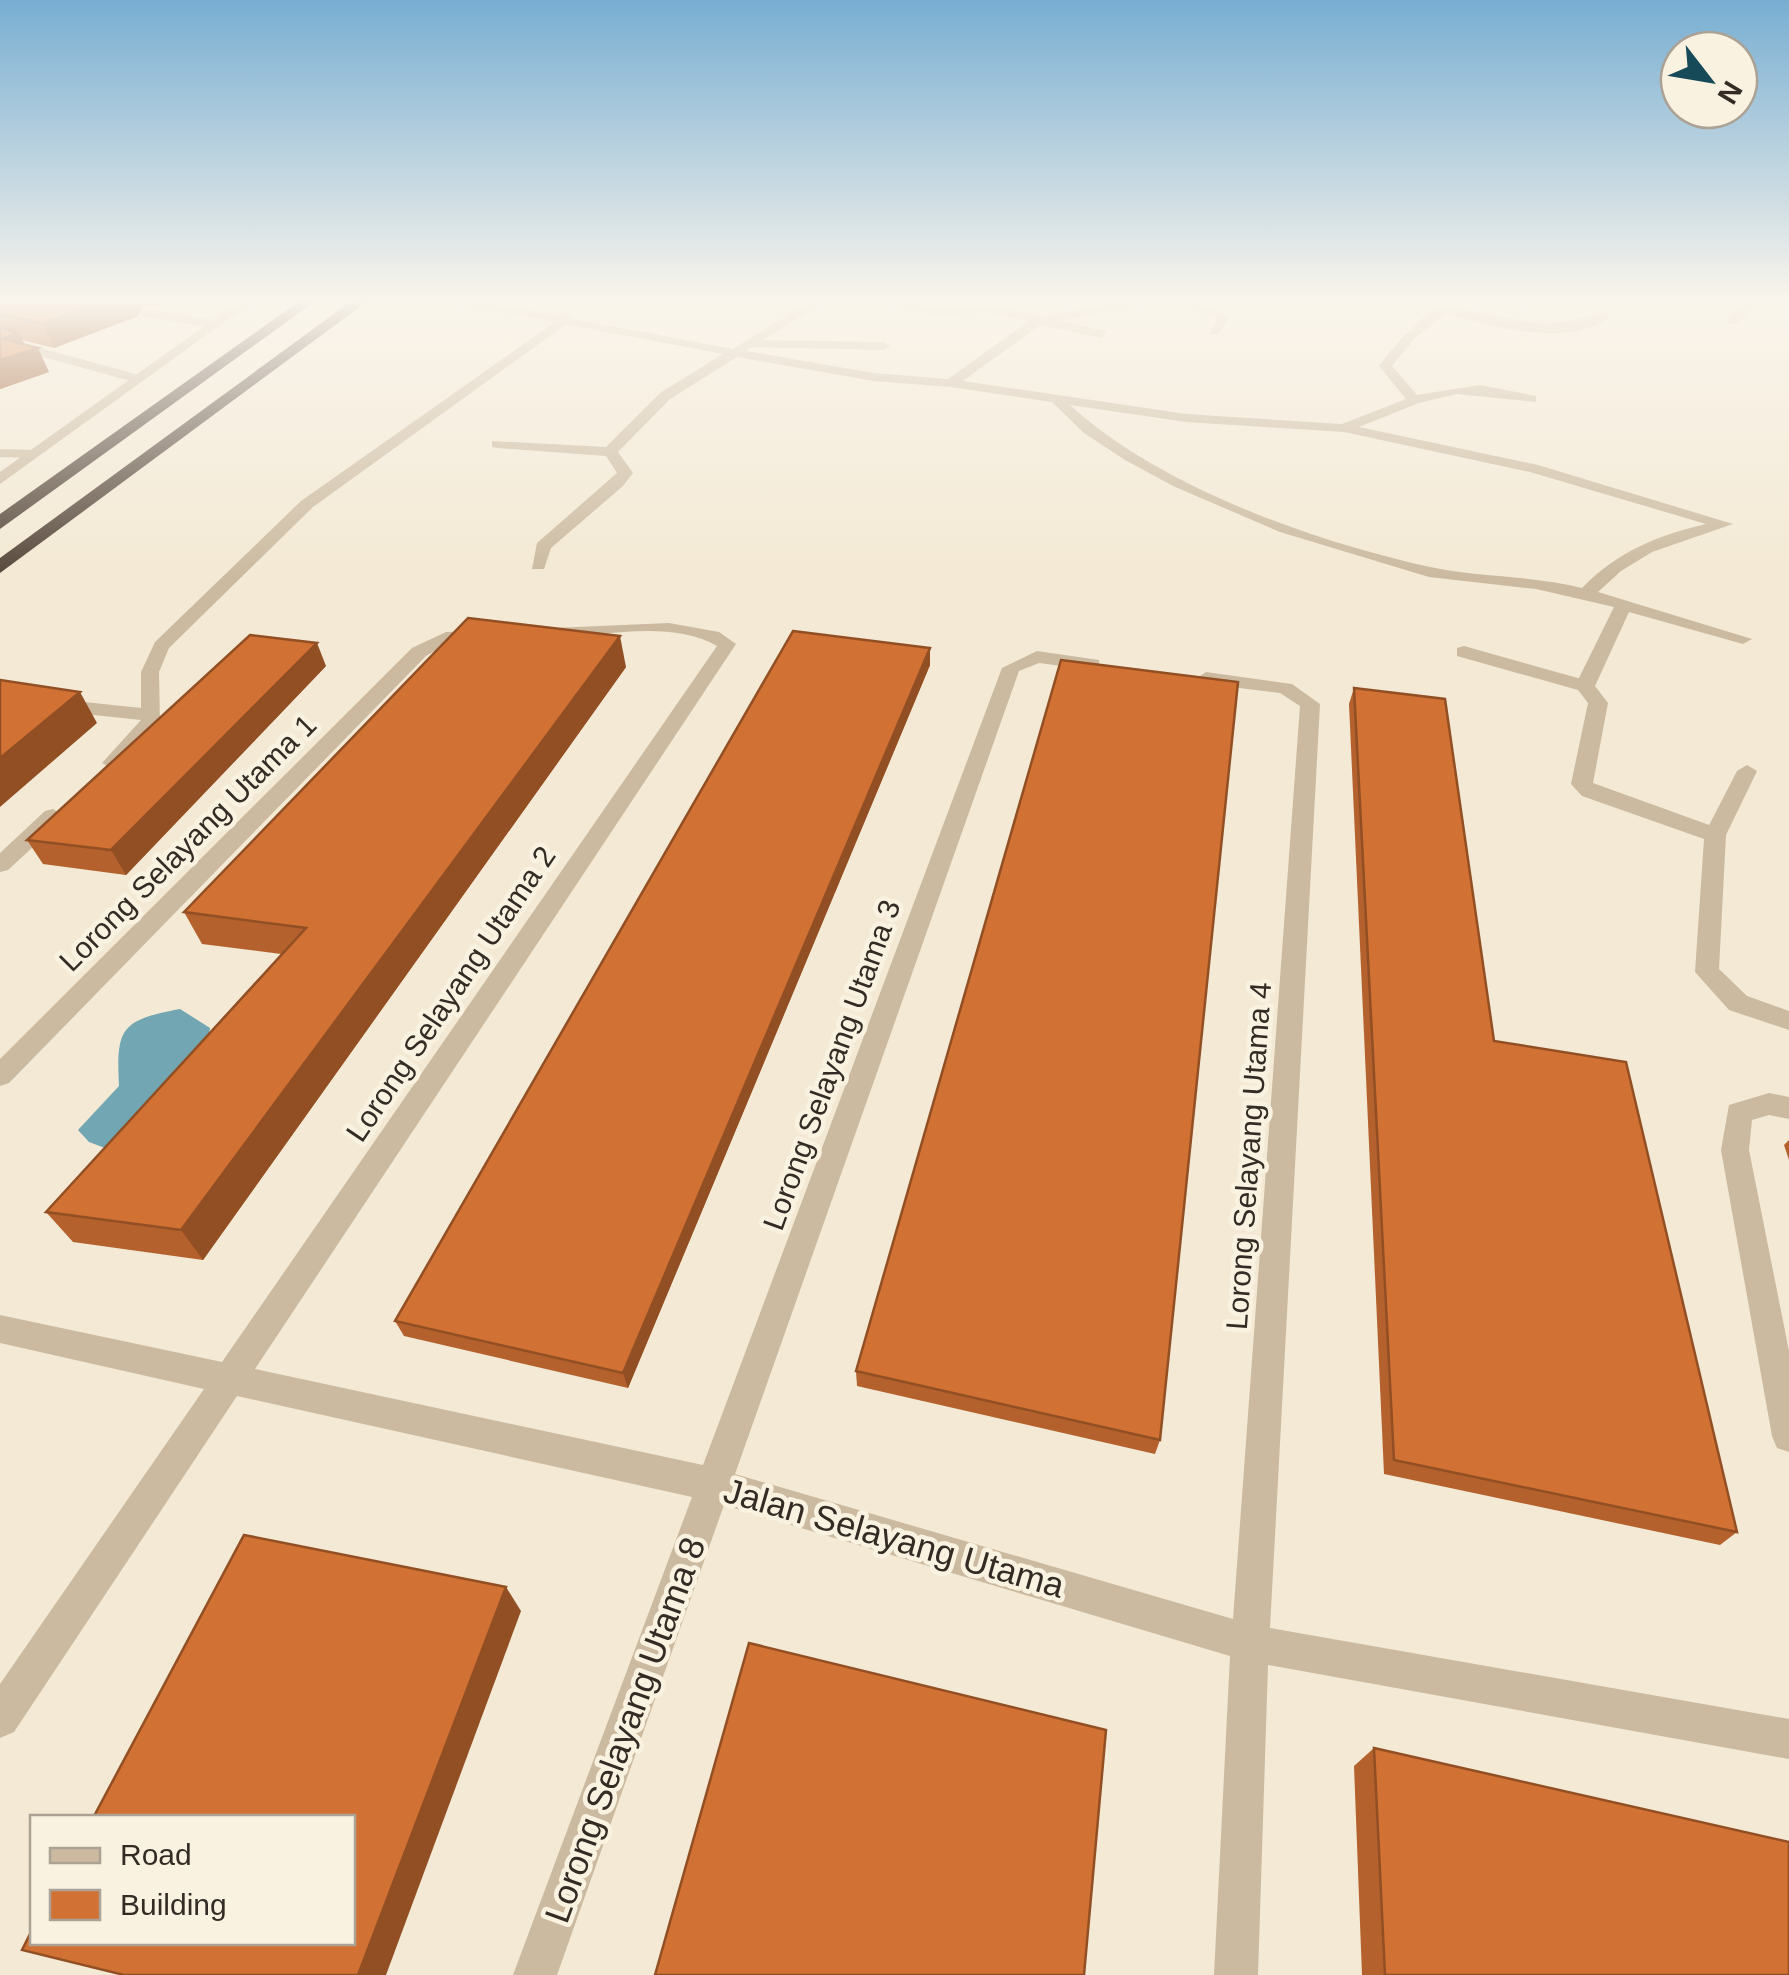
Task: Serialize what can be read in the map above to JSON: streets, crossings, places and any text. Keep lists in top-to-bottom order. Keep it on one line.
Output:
{"streets":{"street":["Lorong Selayang Utama 1","Lorong Selayang Utama 2","Lorong Selayang Utama 3","Lorong Selayang Utama 4","Jalan Selayang Utama","Lorong Selayang Utama 8"]},"crossings":[["Lorong Selayang Utama 2","Jalan Selayang Utama"],["Lorong Selayang Utama 3","Jalan Selayang Utama"],["Lorong Selayang Utama 3","Lorong Selayang Utama 8"],["Lorong Selayang Utama 4","Jalan Selayang Utama"],["Jalan Selayang Utama","Lorong Selayang Utama 8"]],"legend":["Road","Building"],"north":"bottom right"}
